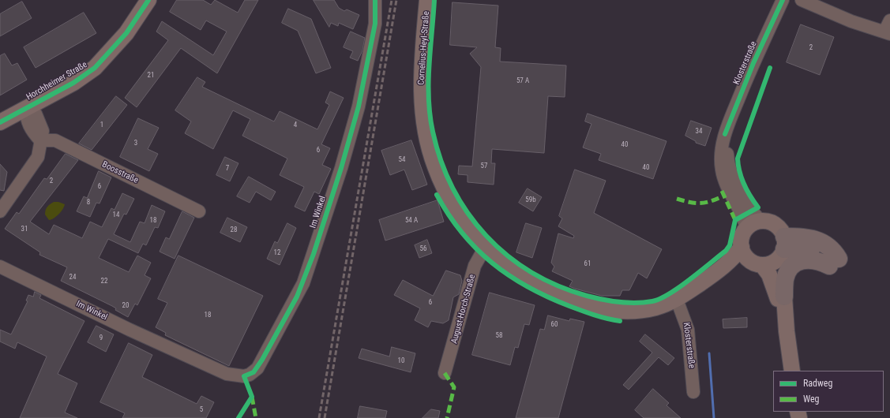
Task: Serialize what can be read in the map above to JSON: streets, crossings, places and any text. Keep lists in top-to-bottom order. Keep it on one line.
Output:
{"streets":{"main road":["Cornelius-Heyl-Straße","Horchheimer Straße"],"street":["Klosterstraße","Boosstraße","Im Winkel","August-Horch-Straße"]},"crossings":[["Cornelius-Heyl-Straße","Klosterstraße"],["Cornelius-Heyl-Straße","August-Horch-Straße"]],"house_numbers":["2","21","57 A","1","4","34","3","40","6","54","57","40","7","2","6","59b","8","14","18","54 A","31","28","56","12","61","24","22","6","20","18","60","58","9","10","5"],"legend":["Radweg","Weg"]}
